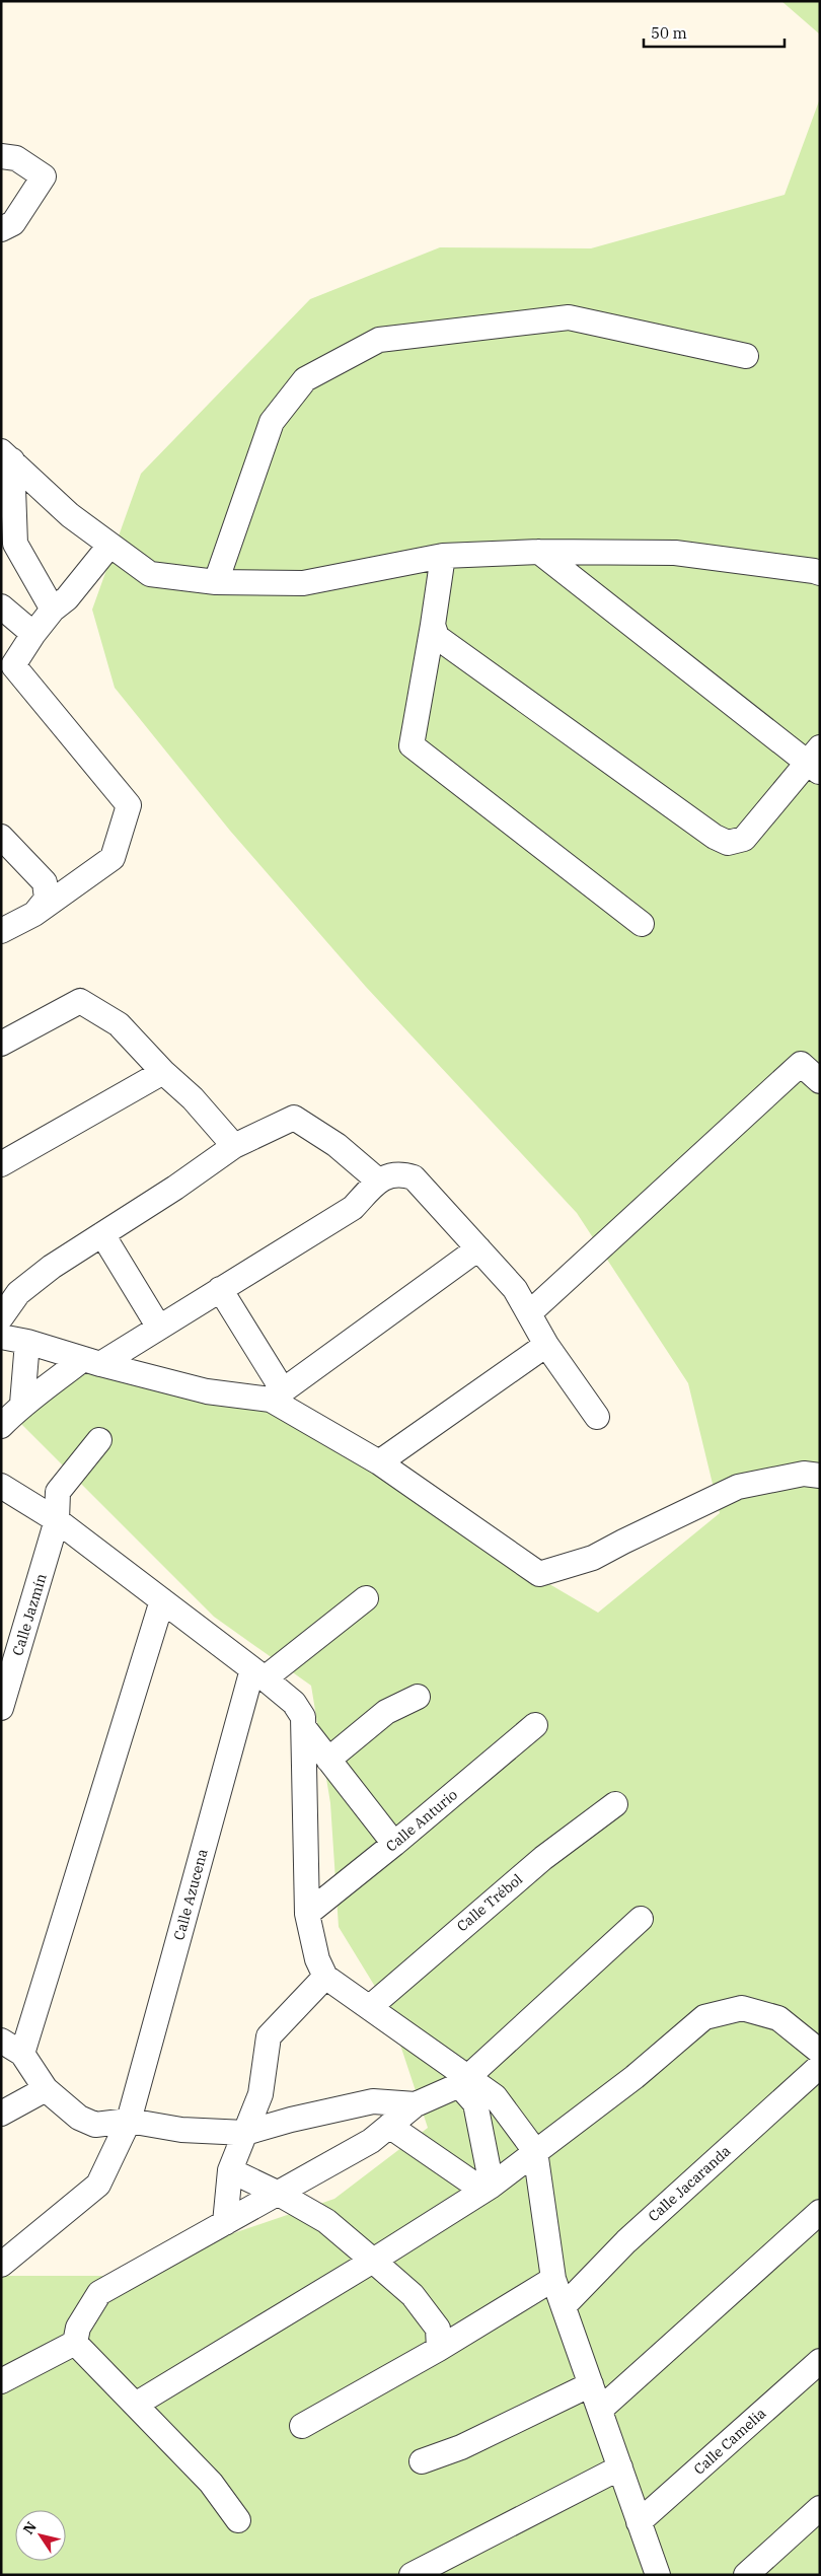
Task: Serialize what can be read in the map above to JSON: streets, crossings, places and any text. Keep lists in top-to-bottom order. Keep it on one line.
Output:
{"streets":{"street":["Calle Jazmín","Calle Anturio","Calle Azucena","Calle Trébol","Calle Jacaranda","Calle Camelia"]},"scale_bar":"50 m","north":"top left"}
